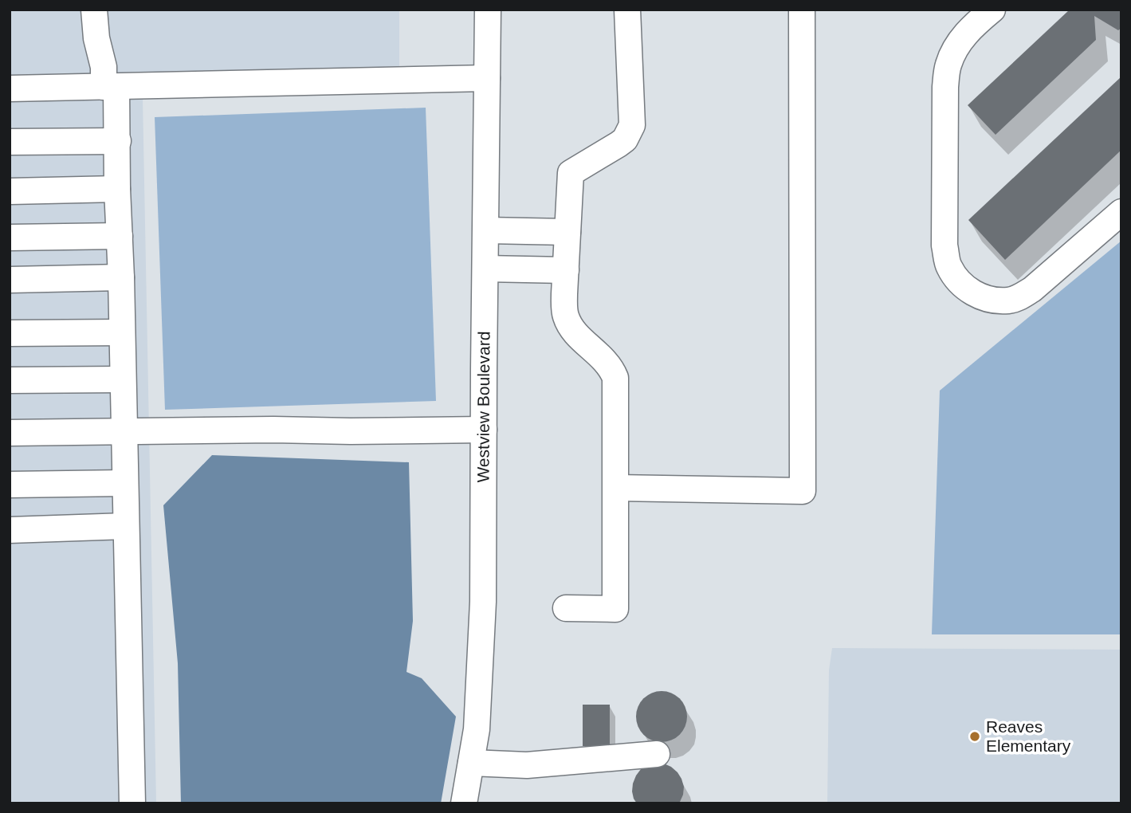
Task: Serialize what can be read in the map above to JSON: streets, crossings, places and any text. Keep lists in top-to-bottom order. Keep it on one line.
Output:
{"streets":{"street":["Westview Boulevard"]},"places":["Reaves Elementary"]}
